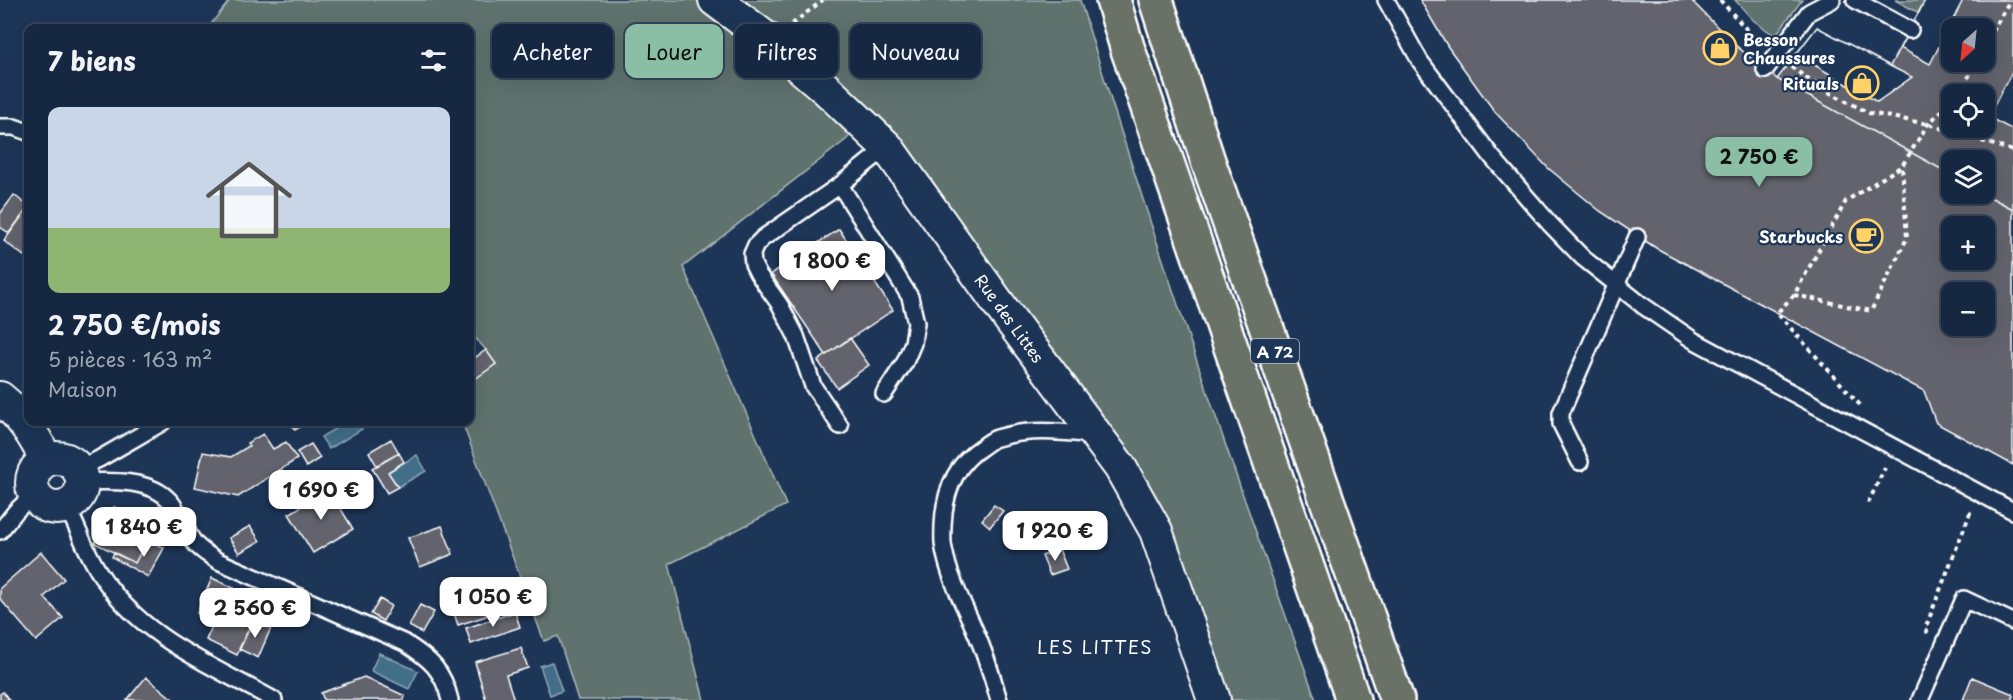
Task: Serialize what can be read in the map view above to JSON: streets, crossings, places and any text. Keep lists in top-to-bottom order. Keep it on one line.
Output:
{"streets":{"highway":["A 72"],"street":["Rue des Littes"]},"districts":["LES LITTES"],"places":{"shop":["Besson Chaussures","Rituals"],"cafe":["Starbucks"]},"north":"bottom left","page":{"map_buttons":["+","−"],"chip":["Acheter","Louer","Filtres","Nouveau"],"heading":"7 biens","list":[{"name":"2 750 €/mois","note":"5 pièces · 163 m² · Maison"}],"price":["2 750 €","1 800 €","1 690 €","1 840 €","1 920 €","1 050 €","2 560 €"]}}
